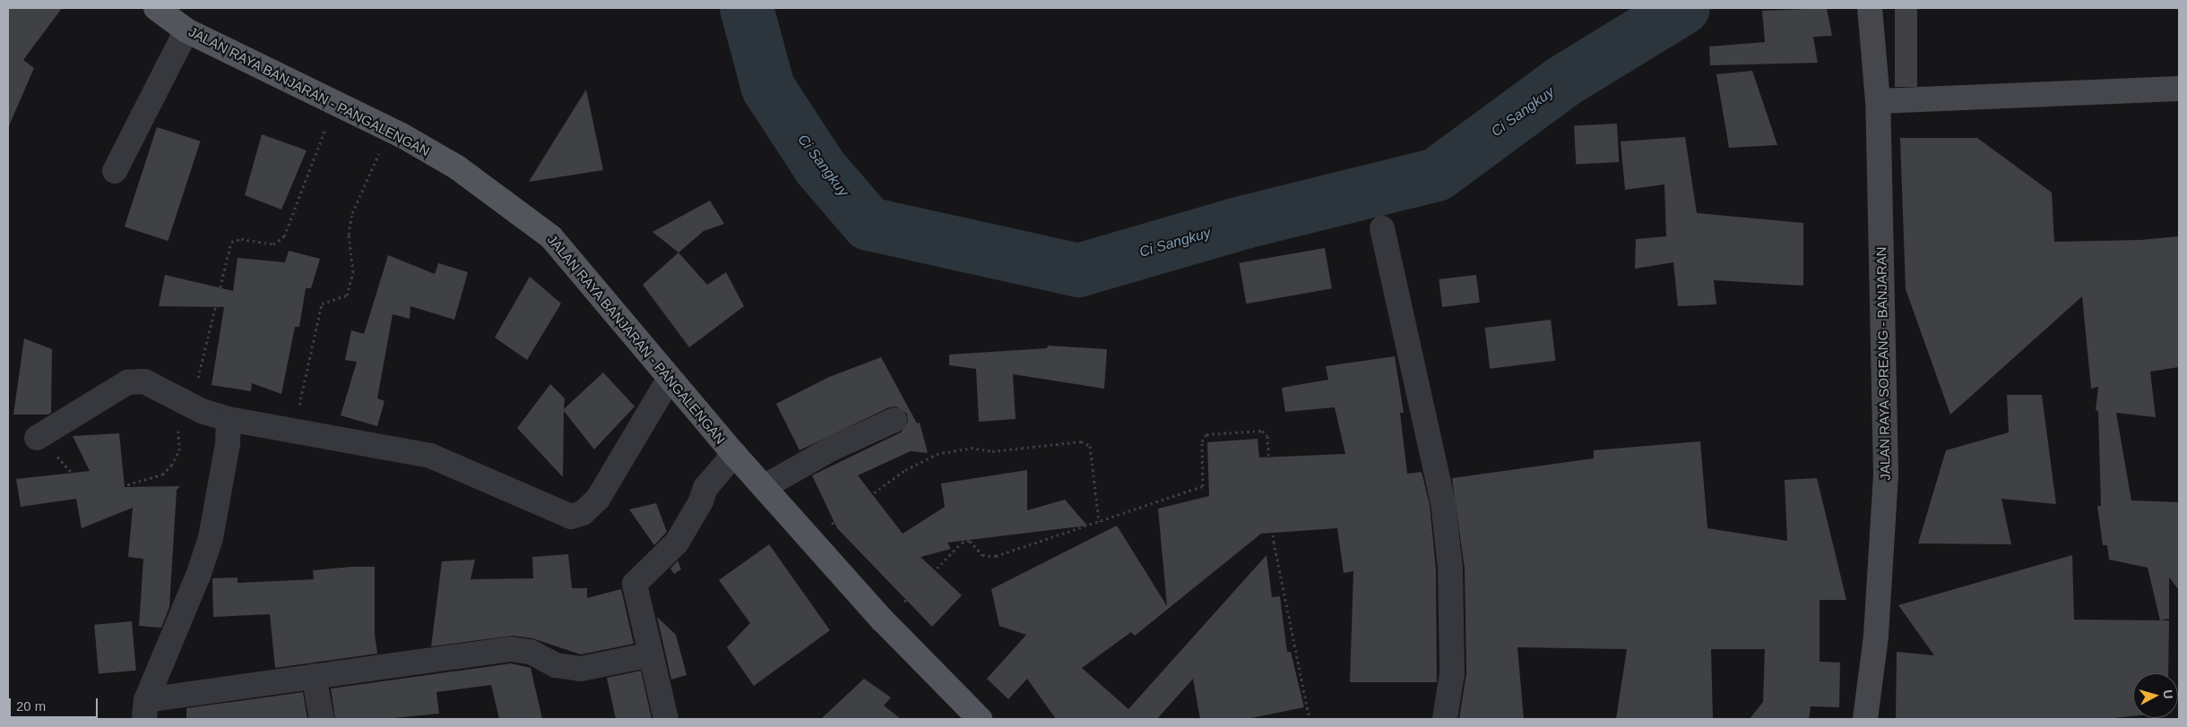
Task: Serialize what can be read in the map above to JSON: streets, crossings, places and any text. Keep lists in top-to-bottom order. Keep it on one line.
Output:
{"streets":{"main road":["JALAN RAYA BANJARAN - PANGALENGAN","JALAN RAYA SOREANG - BANJARAN"]},"water":["Ci Sangkuy"],"scale_bar":"20 m","north":"right"}
